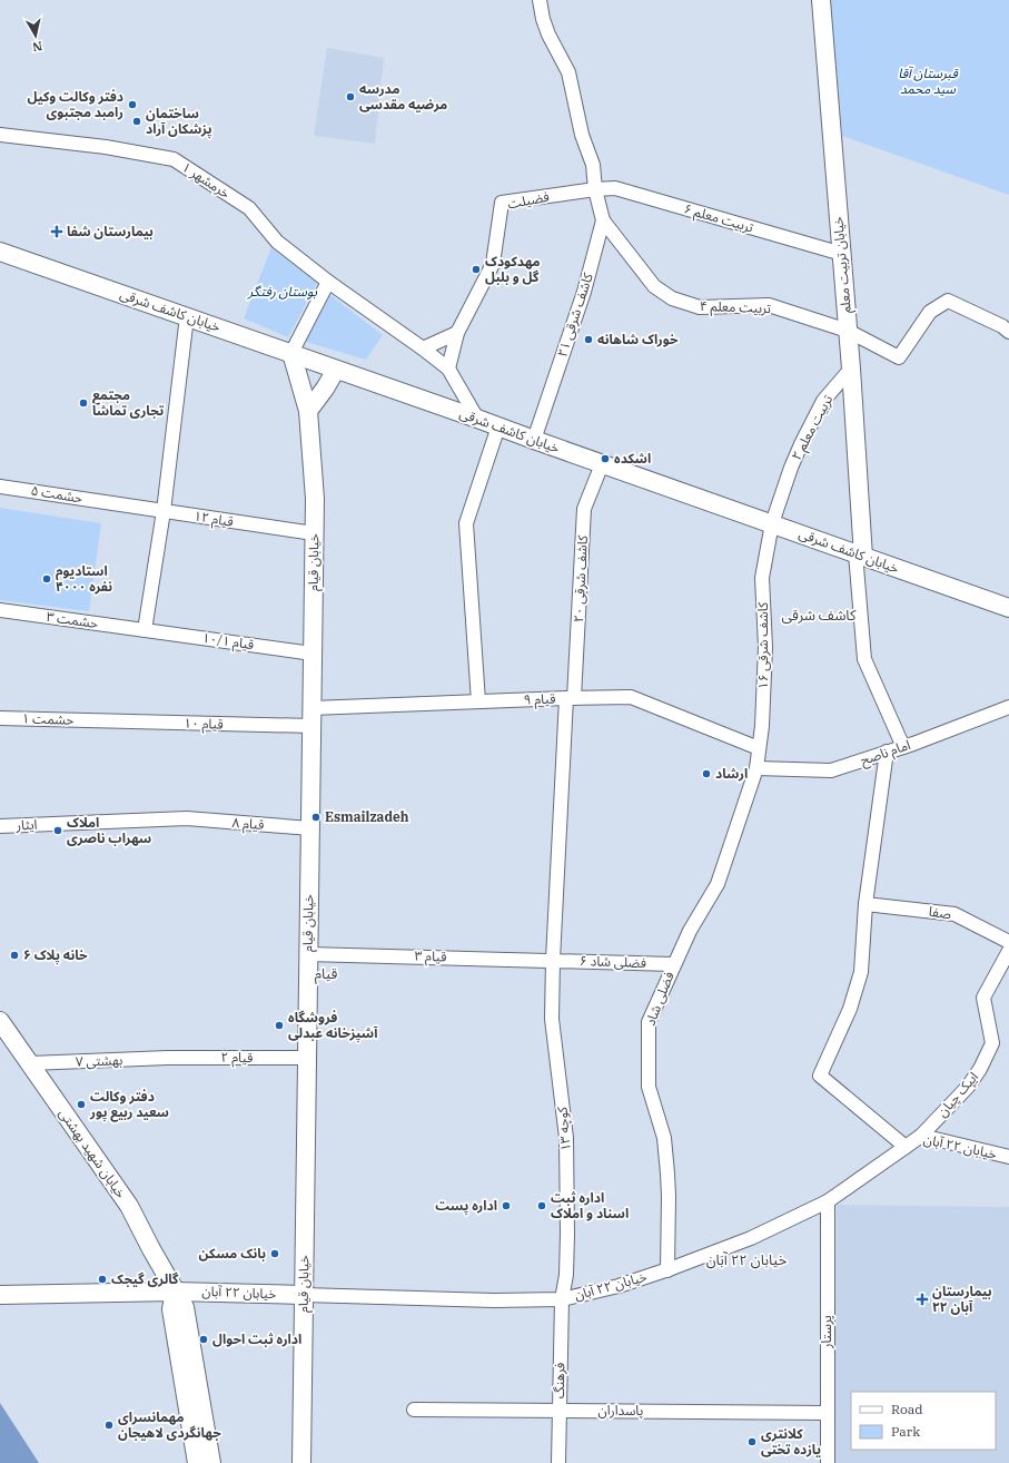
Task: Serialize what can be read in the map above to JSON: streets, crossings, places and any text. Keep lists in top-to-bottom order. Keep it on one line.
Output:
{"streets":{"main road":["خیابان تربیت معلم","خیابان کاشف شرقی","خیابان قیام","خیابان ۲۲ آبان","خیابان شهید بهشتی"],"street":["خرمشهر ۱","فضیلت","تربیت معلم ۶","تربیت معلم ۴","کاشف شرقی ۲۱","تربیت معلم ۲","حشمت ۵","قیام ۱۲","کاشف شرقی ۲۰","حشمت ۳","قیام ۱۰/۱","کاشف شرقی ۱۶","قیام ۹","حشمت ۱","قیام ۱۰","امام ناصح","قیام ۸","ایثار","صفا","قیام ۳","فضلی شاد ۶","فضلی شاد","قیام ۲","بهشتی ۷","ایپک چیان","کوچه ۱۳","پرستار","فرهنگ","پاسداران"]},"crossings":[["فضیلت","تربیت معلم ۶"],["فضیلت","کاشف شرقی ۲۱"],["تربیت معلم ۶","خیابان تربیت معلم"],["تربیت معلم ۶","کاشف شرقی ۲۱"],["خیابان تربیت معلم","تربیت معلم ۴"],["خیابان تربیت معلم","خیابان کاشف شرقی"],["خیابان تربیت معلم","تربیت معلم ۲"],["تربیت معلم ۴","کاشف شرقی ۲۱"],["خیابان کاشف شرقی","کاشف شرقی ۲۱"],["خیابان کاشف شرقی","تربیت معلم ۲"],["خیابان کاشف شرقی","خیابان قیام"],["خیابان کاشف شرقی","کاشف شرقی ۲۰"],["خیابان کاشف شرقی","کاشف شرقی ۱۶"],["تربیت معلم ۲","کاشف شرقی ۱۶"],["حشمت ۵","قیام ۱۲"],["قیام ۱۲","خیابان قیام"],["خیابان قیام","قیام ۱۰/۱"],["خیابان قیام","قیام ۹"],["خیابان قیام","قیام ۱۰"],["خیابان قیام","قیام ۸"],["خیابان قیام","قیام ۳"],["خیابان قیام","قیام ۲"],["خیابان قیام","خیابان ۲۲ آبان"],["کاشف شرقی ۲۰","قیام ۹"],["کاشف شرقی ۲۰","قیام ۳"],["کاشف شرقی ۲۰","فضلی شاد ۶"],["کاشف شرقی ۲۰","کوچه ۱۳"],["حشمت ۳","قیام ۱۰/۱"],["کاشف شرقی ۱۶","قیام ۹"],["کاشف شرقی ۱۶","امام ناصح"],["کاشف شرقی ۱۶","فضلی شاد"],["حشمت ۱","قیام ۱۰"],["امام ناصح","فضلی شاد"],["قیام ۸","ایثار"],["قیام ۳","فضلی شاد ۶"],["قیام ۳","کوچه ۱۳"],["فضلی شاد ۶","فضلی شاد"],["فضلی شاد ۶","کوچه ۱۳"],["فضلی شاد","خیابان ۲۲ آبان"],["قیام ۲","بهشتی ۷"],["بهشتی ۷","خیابان شهید بهشتی"],["ایپک چیان","خیابان ۲۲ آبان"],["کوچه ۱۳","خیابان ۲۲ آبان"],["کوچه ۱۳","فرهنگ"],["خیابان ۲۲ آبان","خیابان شهید بهشتی"],["خیابان ۲۲ آبان","پرستار"],["خیابان ۲۲ آبان","فرهنگ"],["پرستار","پاسداران"],["فرهنگ","پاسداران"]],"districts":["کاشف شرقی","قیام","خیابان ۲۲ آبان"],"parks":["قبرستان آقا سید محمد","بوستان رفتگر"],"places":{"other":["مدرسه مرضیه مقدسی","دفتر وکالت وکیل رامبد مجتبوی","ساختمان پزشکان آراد","مهدکودک گل و بلبل","خوراک شاهانه","مجتمع تجاری تماشا","اشکده","استادیوم ۴۰۰۰ نفره","ارشاد","Esmailzadeh","املاک سهراب ناصری","خانه پلاک ۶","فروشگاه آشپزخانه عبدلی","دفتر وکالت سعید ربیع پور","اداره پست","اداره ثبت اسناد و املاک","بانک مسکن","گالری گیجک","اداره ثبت احوال","مهمانسرای جهانگردی لاهیجان","کلانتری یازده تختی"],"health":["بیمارستان شفا","بیمارستان ۲۲ آبان"]},"legend":["Road","Park"],"north":"bottom"}
